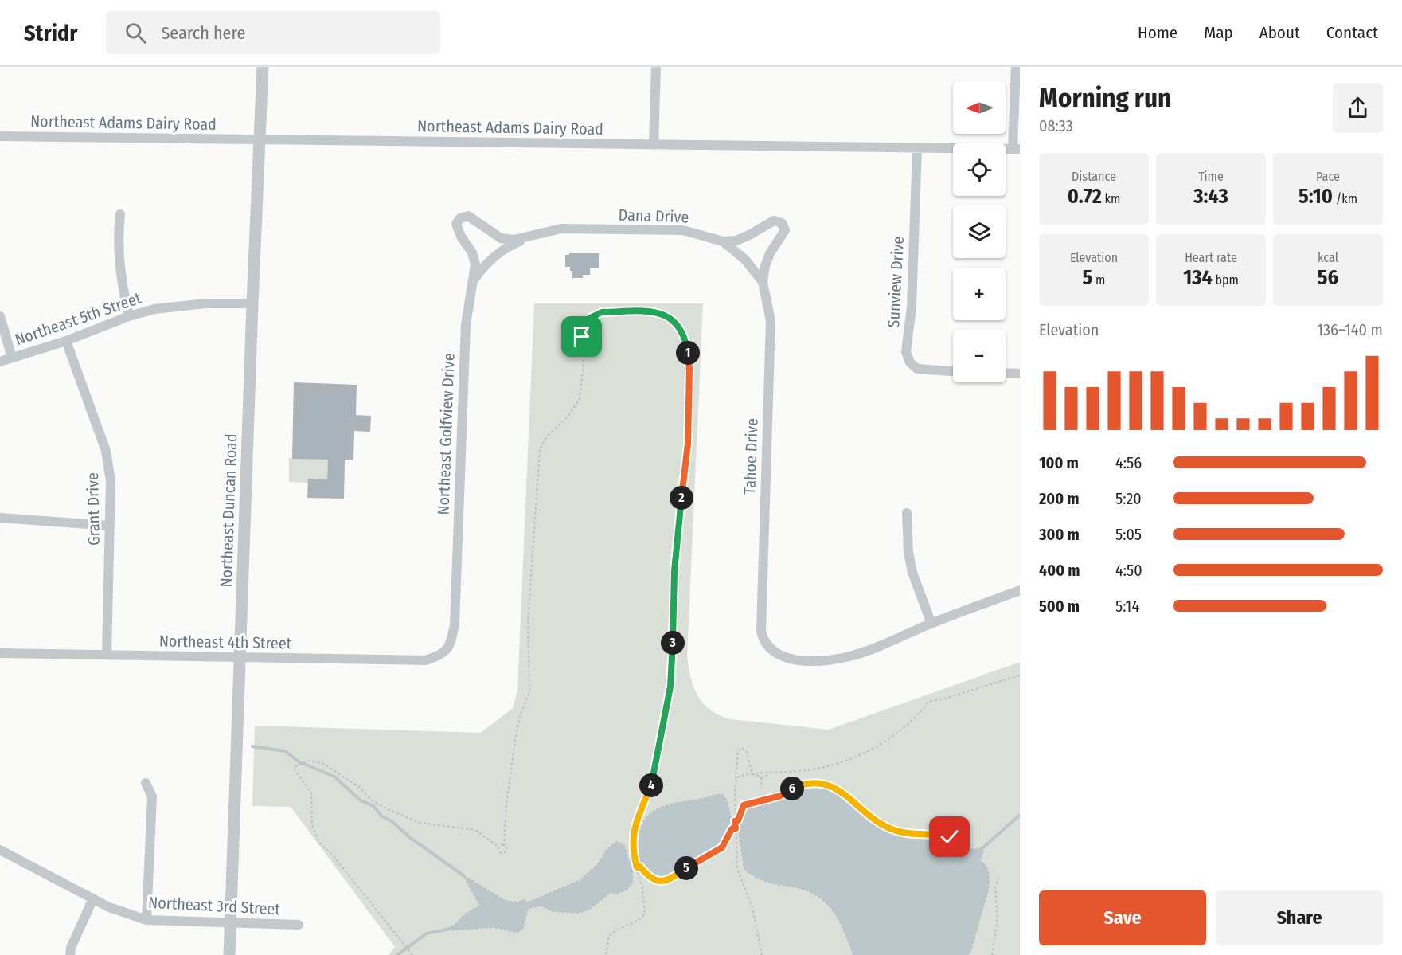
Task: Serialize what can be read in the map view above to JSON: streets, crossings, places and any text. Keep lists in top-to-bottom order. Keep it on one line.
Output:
{"streets":{"street":["Northeast Adams Dairy Road","Dana Drive","Sunview Drive","Northeast 5th Street","Northeast Golfview Drive","Tahoe Drive","Grant Drive","Northeast Duncan Road","Northeast 4th Street","Northeast 3rd Street"]},"crossings":[["Northeast Adams Dairy Road","Sunview Drive"],["Northeast Adams Dairy Road","Northeast Duncan Road"],["Dana Drive","Northeast Golfview Drive"],["Dana Drive","Tahoe Drive"],["Northeast 5th Street","Grant Drive"],["Northeast 5th Street","Northeast Duncan Road"],["Northeast Golfview Drive","Northeast 4th Street"],["Grant Drive","Northeast 4th Street"],["Northeast Duncan Road","Northeast 4th Street"],["Northeast Duncan Road","Northeast 3rd Street"]],"north":"left","page":{"header":"Stridr","search":"Search here","nav":["Home","Map","About","Contact"],"heading":["Morning run","08:33"],"map_buttons":["+","−"],"stats":[["Distance","0.72 km"],["Time","3:43"],["Pace","5:10 /km"],["Elevation","5 m"],["Heart rate","134 bpm"],["kcal","56"]],"chart":["Elevation","136–140 m"],"pins":["1","2","3","4","6","5"],"list":[{"name":"100 m","note":"4:56"},{"name":"200 m","note":"5:20"},{"name":"300 m","note":"5:05"},{"name":"400 m","note":"4:50"},{"name":"500 m","note":"5:14"}],"buttons":["Save","Share"]}}
